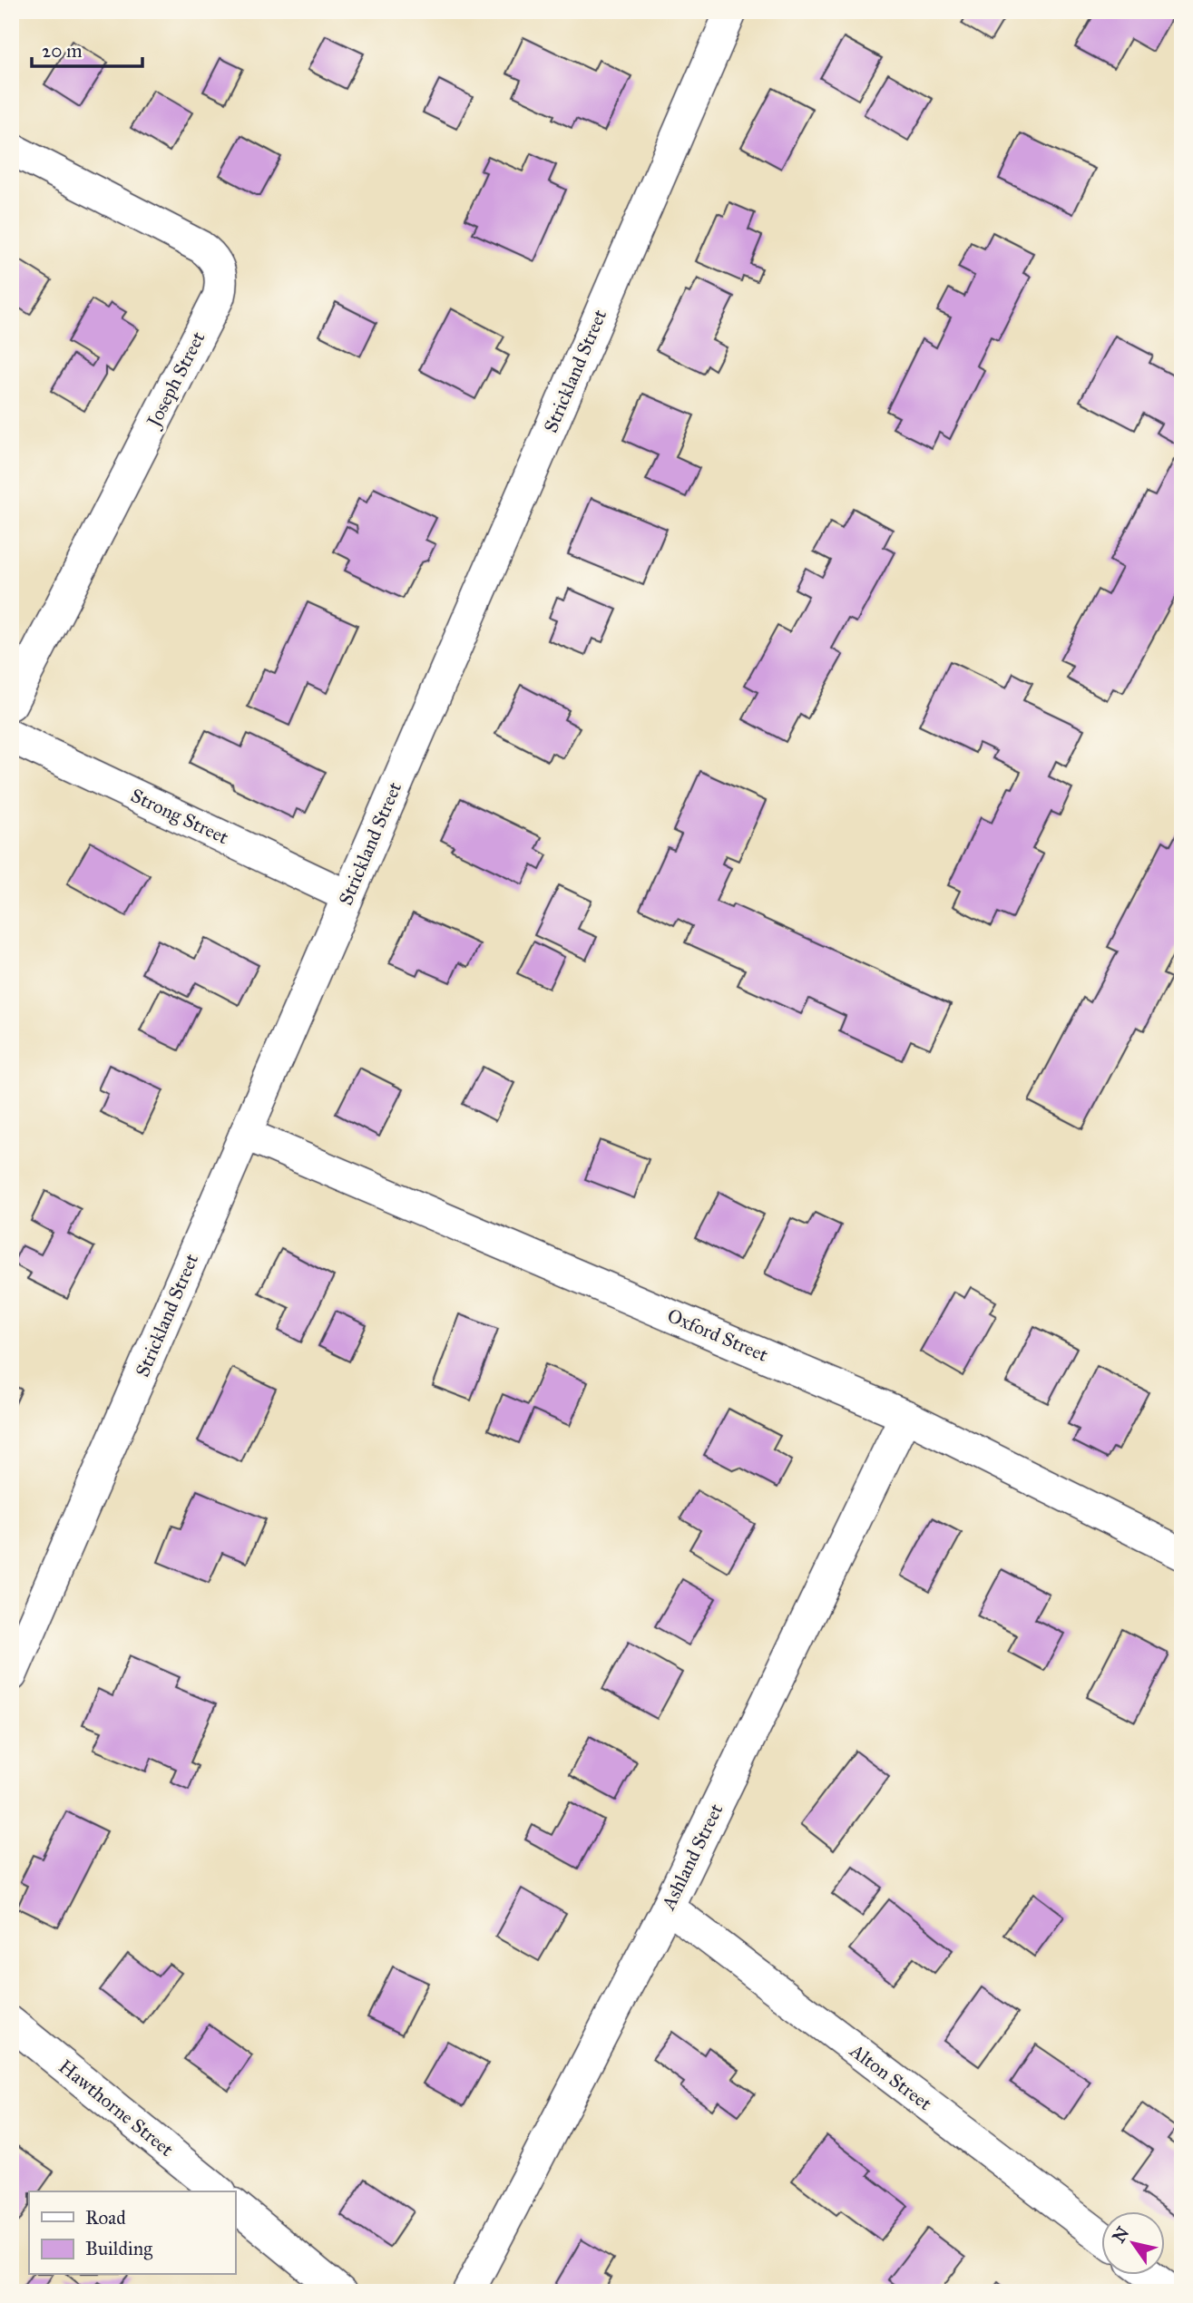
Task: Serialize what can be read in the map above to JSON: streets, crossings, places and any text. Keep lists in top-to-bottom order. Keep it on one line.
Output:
{"streets":{"street":["Strickland Street","Joseph Street","Strong Street","Oxford Street","Ashland Street","Alton Street","Hawthorne Street"]},"crossings":[["Strickland Street","Strong Street"],["Strickland Street","Oxford Street"],["Oxford Street","Ashland Street"],["Ashland Street","Alton Street"]],"legend":["Road","Building"],"scale_bar":"20 m","north":"top left"}
